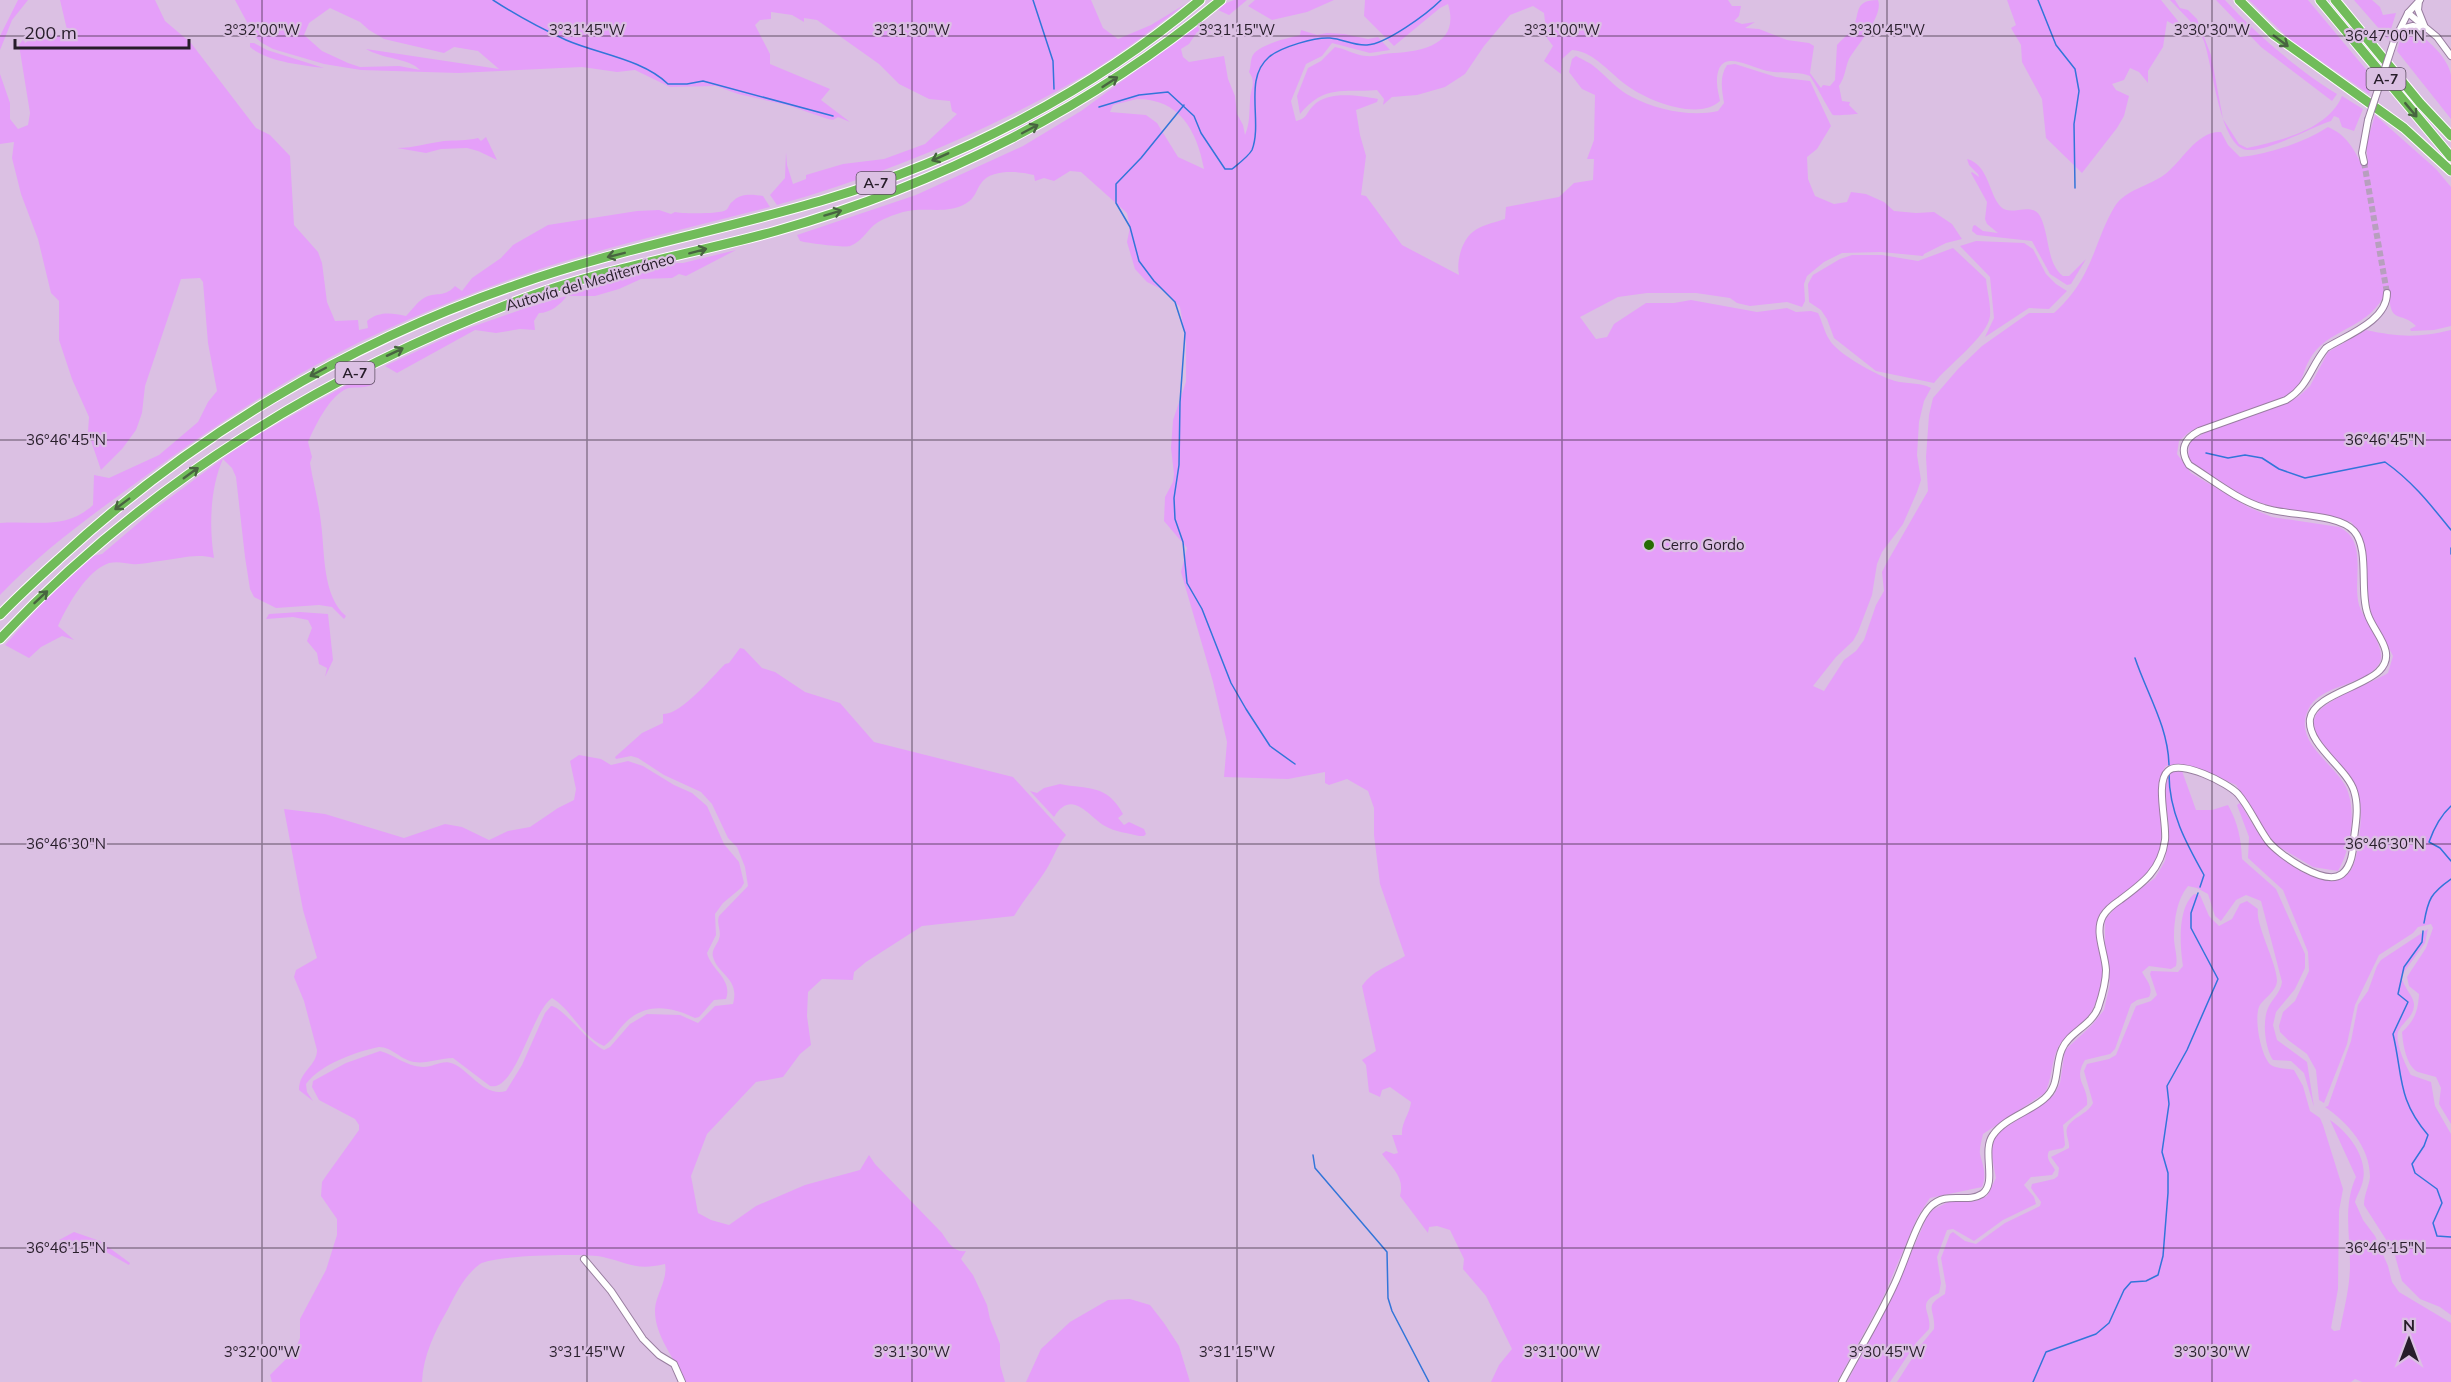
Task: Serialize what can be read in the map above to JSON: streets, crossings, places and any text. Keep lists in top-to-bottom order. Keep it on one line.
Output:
{"streets":{"highway":["A-7","Autovía del Mediterráneo"]},"places":["Cerro Gordo"],"scale_bar":"200 m","north":"top","coordinates":["3°32'00\"W","3°31'45\"W","3°31'30\"W","3°31'15\"W","3°31'00\"W","3°30'45\"W","3°30'30\"W","36°47'00\"N","36°46'45\"N","36°46'30\"N","36°46'15\"N"]}
